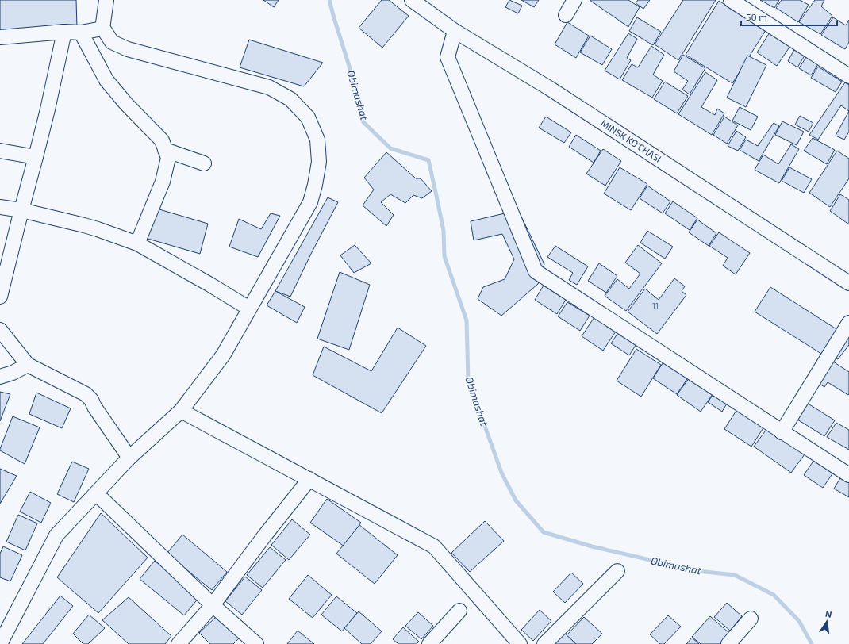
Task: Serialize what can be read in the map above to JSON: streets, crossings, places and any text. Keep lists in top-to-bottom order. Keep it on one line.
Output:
{"streets":{"street":["MINSK KO'CHASI"]},"water":["Obimashat"],"house_numbers":["11"],"scale_bar":"50 m","north":"top"}
